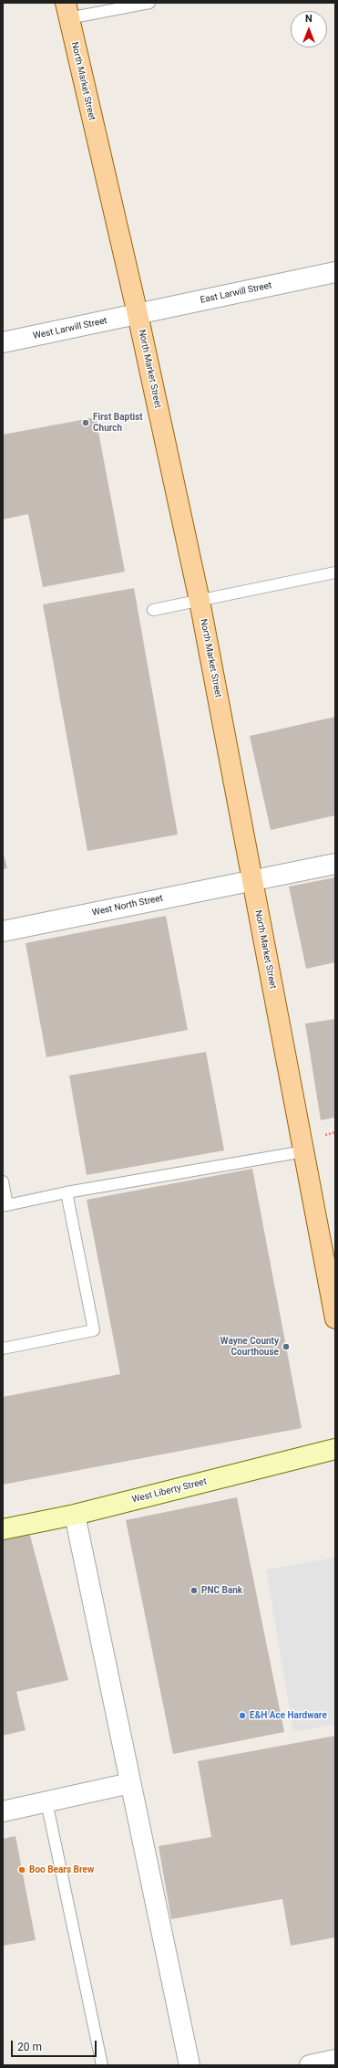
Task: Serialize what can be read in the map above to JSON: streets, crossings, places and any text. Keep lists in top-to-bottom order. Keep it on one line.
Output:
{"streets":{"main road":["North Market Street","West Liberty Street"],"street":["East Larwill Street","West Larwill Street","West North Street"]},"crossings":[["North Market Street","East Larwill Street"],["North Market Street","West Larwill Street"],["North Market Street","West North Street"],["East Larwill Street","West Larwill Street"]],"places":["First Baptist Church","Wayne County Courthouse","PNC Bank","E&H Ace Hardware","Boo Bears Brew"],"scale_bar":"20 m","north":"top"}
